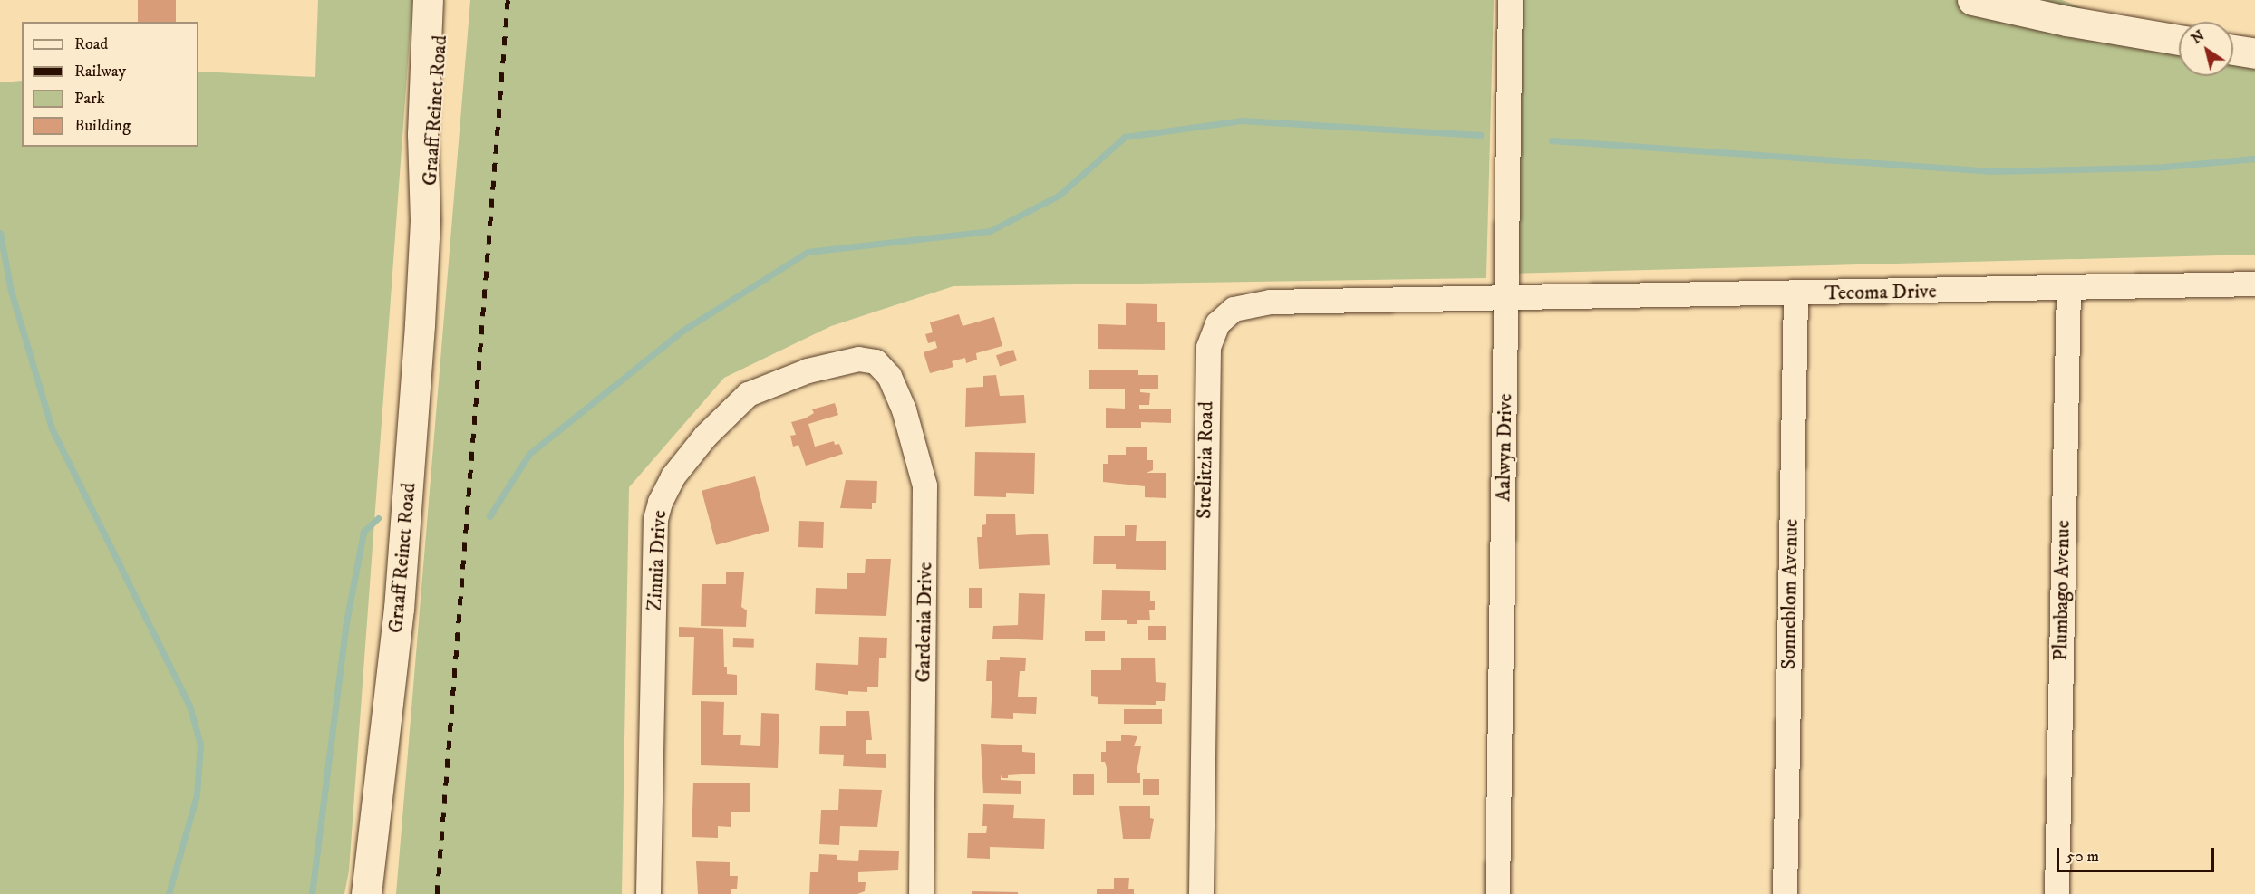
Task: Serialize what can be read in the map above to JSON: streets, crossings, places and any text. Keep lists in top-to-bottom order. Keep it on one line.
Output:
{"streets":{"main road":["Graaff Reinet Road"],"street":["Tecoma Drive","Aalwyn Drive","Strelitzia Road","Zinnia Drive","Plumbago Avenue","Sonneblom Avenue","Gardenia Drive"]},"crossings":[["Tecoma Drive","Aalwyn Drive"],["Tecoma Drive","Strelitzia Road"],["Tecoma Drive","Plumbago Avenue"],["Tecoma Drive","Sonneblom Avenue"],["Aalwyn Drive","Strelitzia Road"],["Zinnia Drive","Gardenia Drive"]],"legend":["Road","Railway","Park","Building"],"scale_bar":"50 m","north":"top left"}
